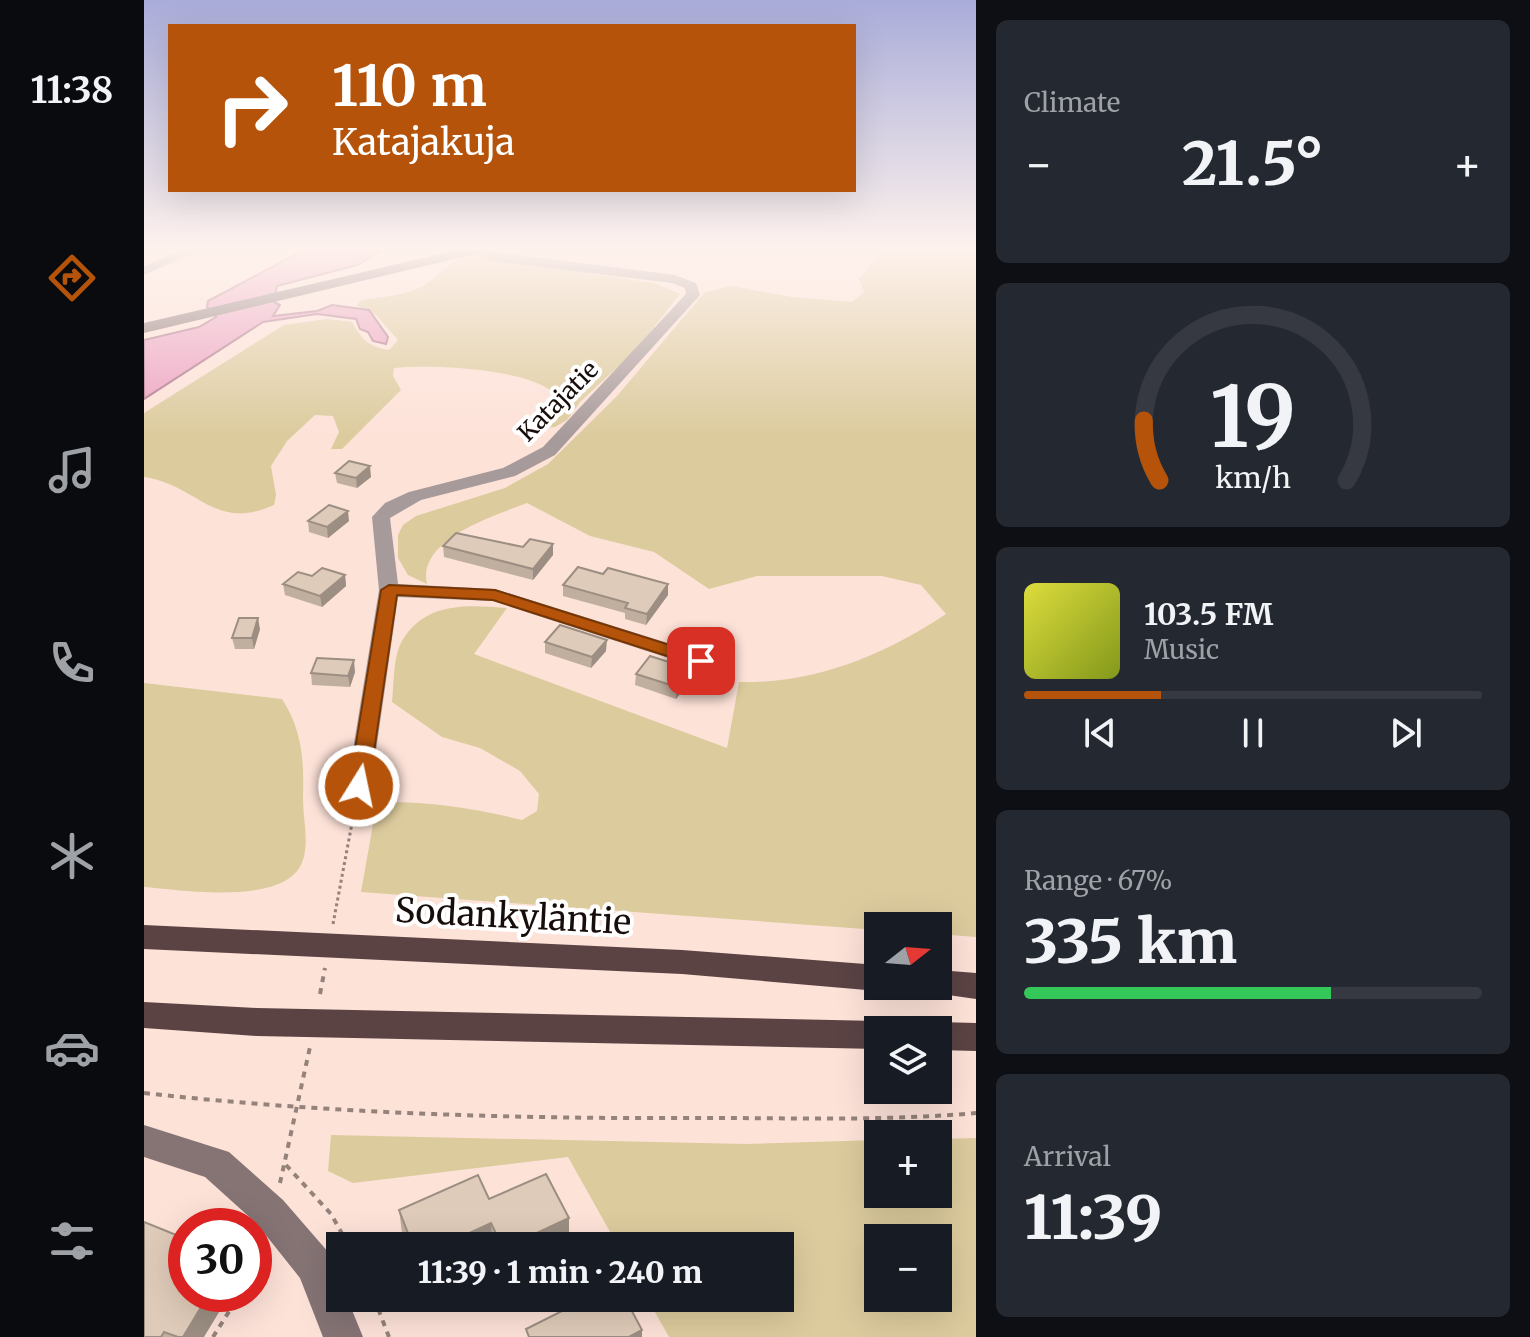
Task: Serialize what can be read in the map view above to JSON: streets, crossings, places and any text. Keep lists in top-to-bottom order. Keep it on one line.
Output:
{"streets":{"highway":["Sodankyläntie"],"street":["Katajatie"]},"north":"right","page":{"tabs":"11:38","tile":["Climate",["Range · 67%","335 km"],["Arrival","11:39"]],"turn":["110 m","Katajakuja"],"heat":["−","21.5°","+"],"song":["103.5 FM","Music"],"map_buttons":["+","−"],"limit":"30","trip":"11:39 · 1 min · 240 m","gauge":["19","km/h"]}}
